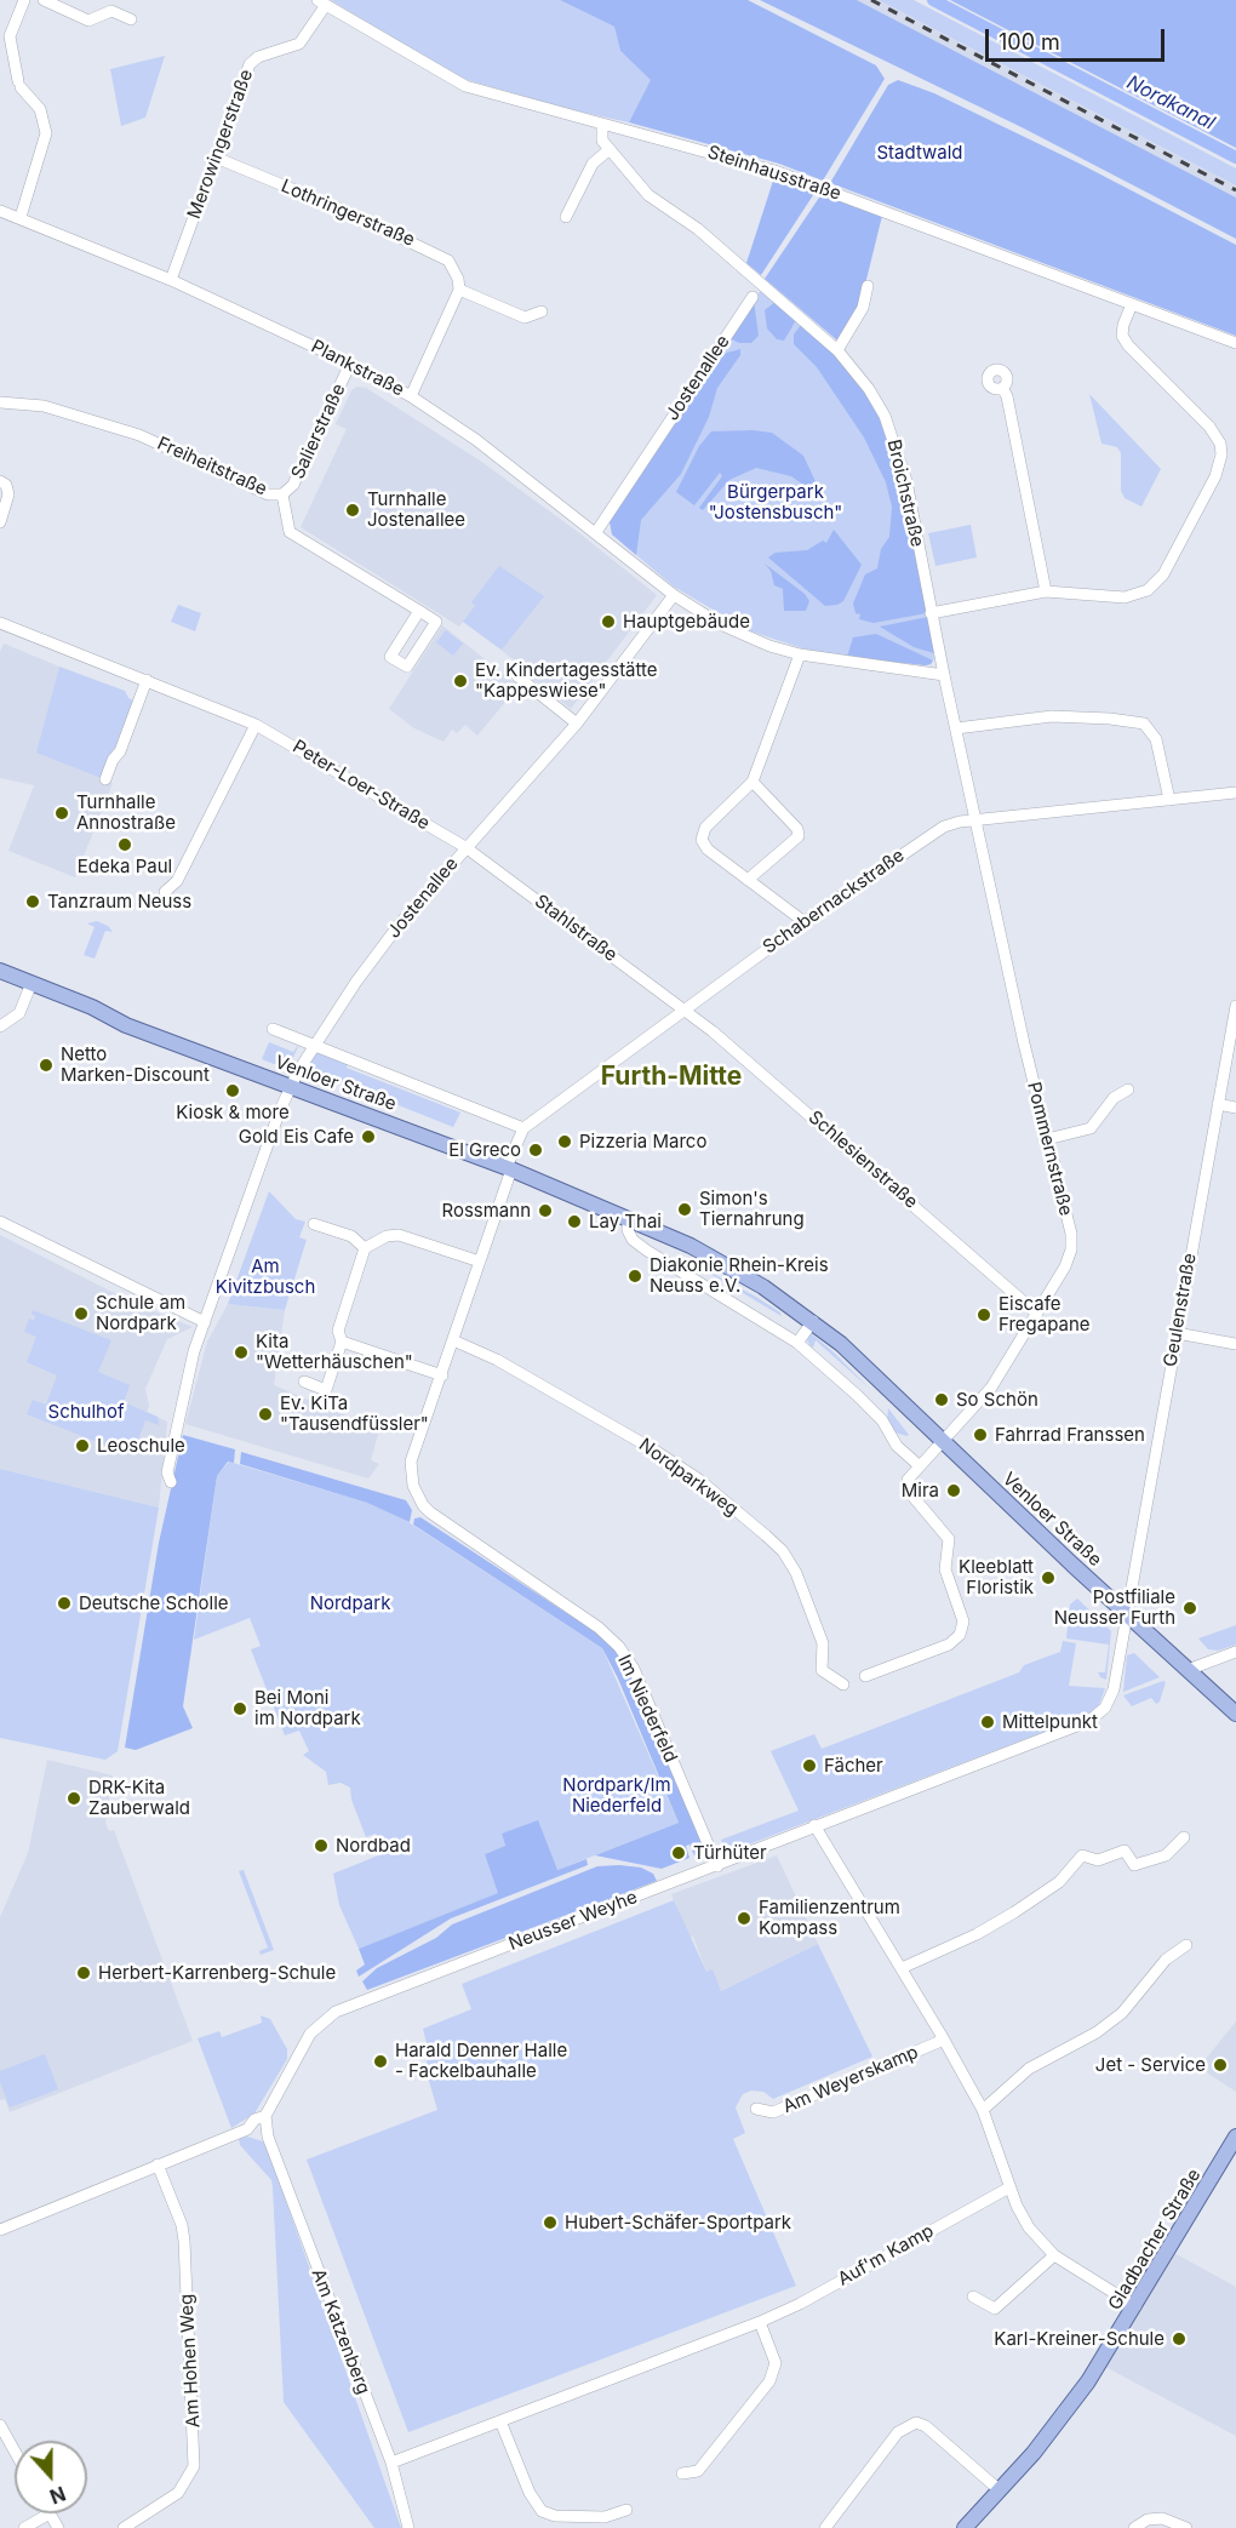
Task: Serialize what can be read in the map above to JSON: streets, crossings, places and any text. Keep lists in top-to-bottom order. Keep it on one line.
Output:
{"streets":{"main road":["Venloer Straße","Gladbacher Straße"],"street":["Merowingerstraße","Steinhausstraße","Lothringerstraße","Plankstraße","Jostenallee","Salierstraße","Freiheitstraße","Broichstraße","Peter-Loer-Straße","Schabernackstraße","Stahlstraße","Pommernstraße","Schlesienstraße","Geulenstraße","Nordparkweg","Im Niederfeld","Neusser Weyhe","Am Weyerskamp","Auf'm Kamp","Am Katzenberg","Am Hohen Weg"]},"crossings":[["Merowingerstraße","Steinhausstraße"],["Merowingerstraße","Lothringerstraße"],["Merowingerstraße","Plankstraße"],["Steinhausstraße","Broichstraße"],["Plankstraße","Jostenallee"],["Plankstraße","Salierstraße"],["Plankstraße","Broichstraße"],["Jostenallee","Peter-Loer-Straße"],["Jostenallee","Stahlstraße"],["Jostenallee","Venloer Straße"],["Salierstraße","Freiheitstraße"],["Broichstraße","Schabernackstraße"],["Broichstraße","Pommernstraße"],["Peter-Loer-Straße","Stahlstraße"],["Schabernackstraße","Stahlstraße"],["Schabernackstraße","Venloer Straße"],["Schabernackstraße","Pommernstraße"],["Schabernackstraße","Schlesienstraße"],["Stahlstraße","Schlesienstraße"],["Venloer Straße","Pommernstraße"],["Venloer Straße","Geulenstraße"],["Venloer Straße","Neusser Weyhe"],["Pommernstraße","Schlesienstraße"],["Geulenstraße","Neusser Weyhe"],["Im Niederfeld","Neusser Weyhe"],["Neusser Weyhe","Am Katzenberg"],["Neusser Weyhe","Am Hohen Weg"],["Auf'm Kamp","Am Katzenberg"]],"districts":["Furth-Mitte"],"water":["Nordkanal"],"parks":["Stadtwald","Bürgerpark \"Jostensbusch\"","Am Kivitzbusch","Schulhof","Nordpark","Nordpark/Im Niederfeld"],"places":["Turnhalle Jostenallee","Hauptgebäude","Ev. Kindertagesstätte \"Kappeswiese\"","Turnhalle Annostraße","Edeka Paul","Tanzraum Neuss","Netto Marken-Discount","Kiosk & more","Gold Eis Cafe","Pizzeria Marco","El Greco","Simon's Tiernahrung","Rossmann","Lay Thai","Diakonie Rhein-Kreis Neuss e.V.","Schule am Nordpark","Eiscafe Fregapane","Kita \"Wetterhäuschen\"","So Schön","Ev. KiTa \"Tausendfüssler\"","Fahrrad Franssen","Leoschule","Mira","Kleeblatt Floristik","Deutsche Scholle","Postfiliale Neusser Furth","Bei Moni im Nordpark","Mittelpunkt","Fächer","DRK-Kita Zauberwald","Nordbad","Türhüter","Familienzentrum Kompass","Herbert-Karrenberg-Schule","Harald Denner Halle - Fackelbauhalle","Jet - Service","Hubert-Schäfer-Sportpark","Karl-Kreiner-Schule"],"scale_bar":"100 m","north":"bottom"}
